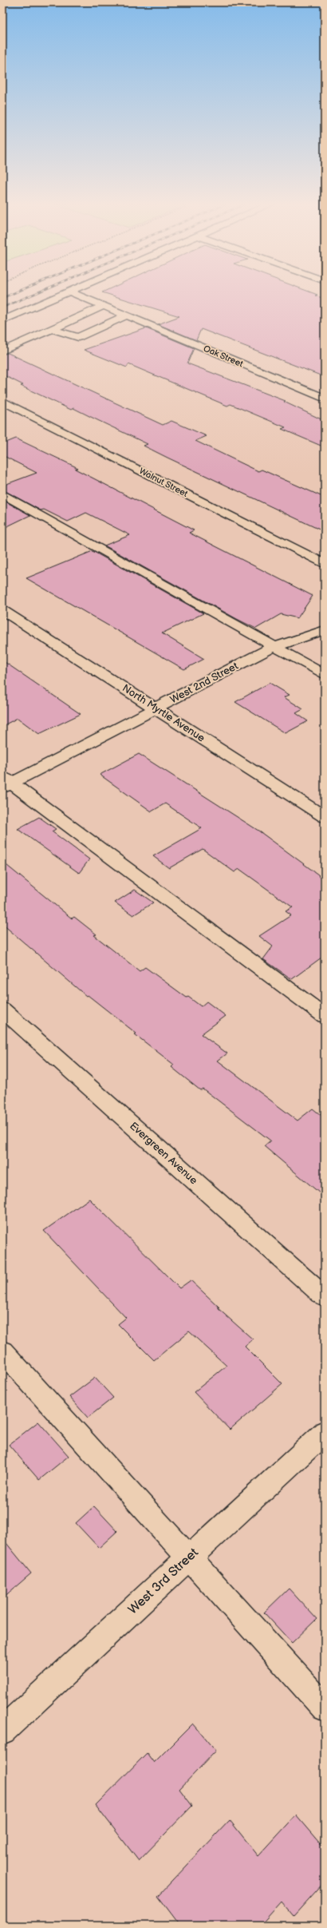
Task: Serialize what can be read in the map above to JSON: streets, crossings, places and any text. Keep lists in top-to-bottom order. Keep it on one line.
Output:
{"streets":{"street":["Oak Street","Walnut Street","West 2nd Street","North Myrtle Avenue","Evergreen Avenue","West 3rd Street"]},"crossings":[["West 2nd Street","North Myrtle Avenue"]]}
